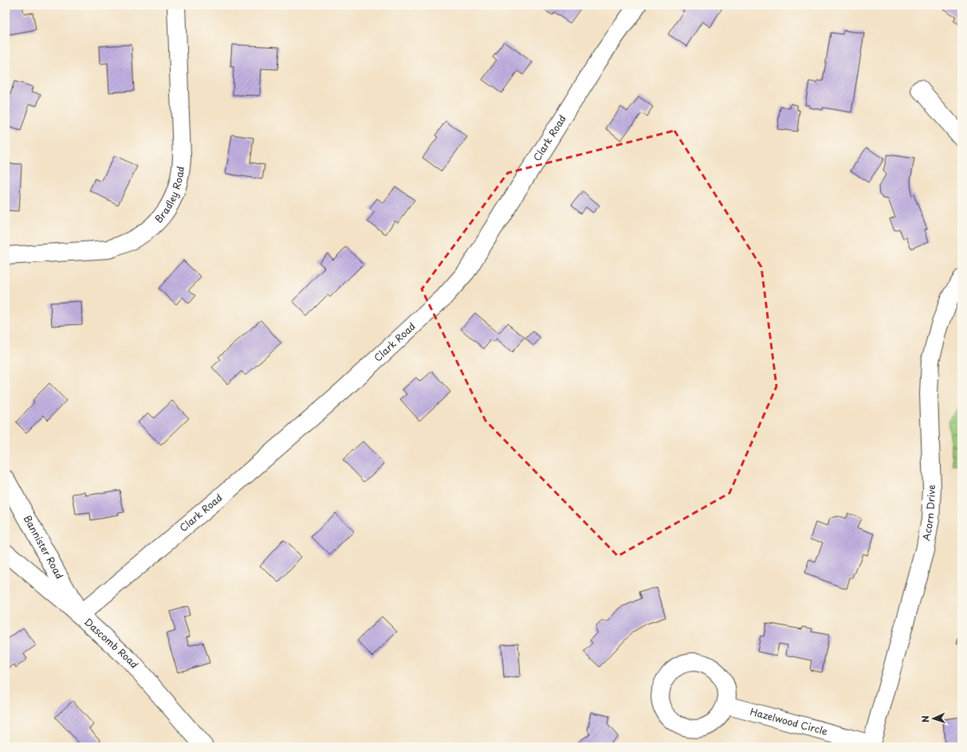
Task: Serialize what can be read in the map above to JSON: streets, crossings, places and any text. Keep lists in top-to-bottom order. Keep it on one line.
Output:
{"streets":{"street":["Clark Road","Bradley Road","Acorn Drive","Bannister Road","Dascomb Road","Hazelwood Circle"]},"crossings":[["Clark Road","Bannister Road"],["Clark Road","Dascomb Road"],["Acorn Drive","Hazelwood Circle"],["Bannister Road","Dascomb Road"]],"north":"left"}
